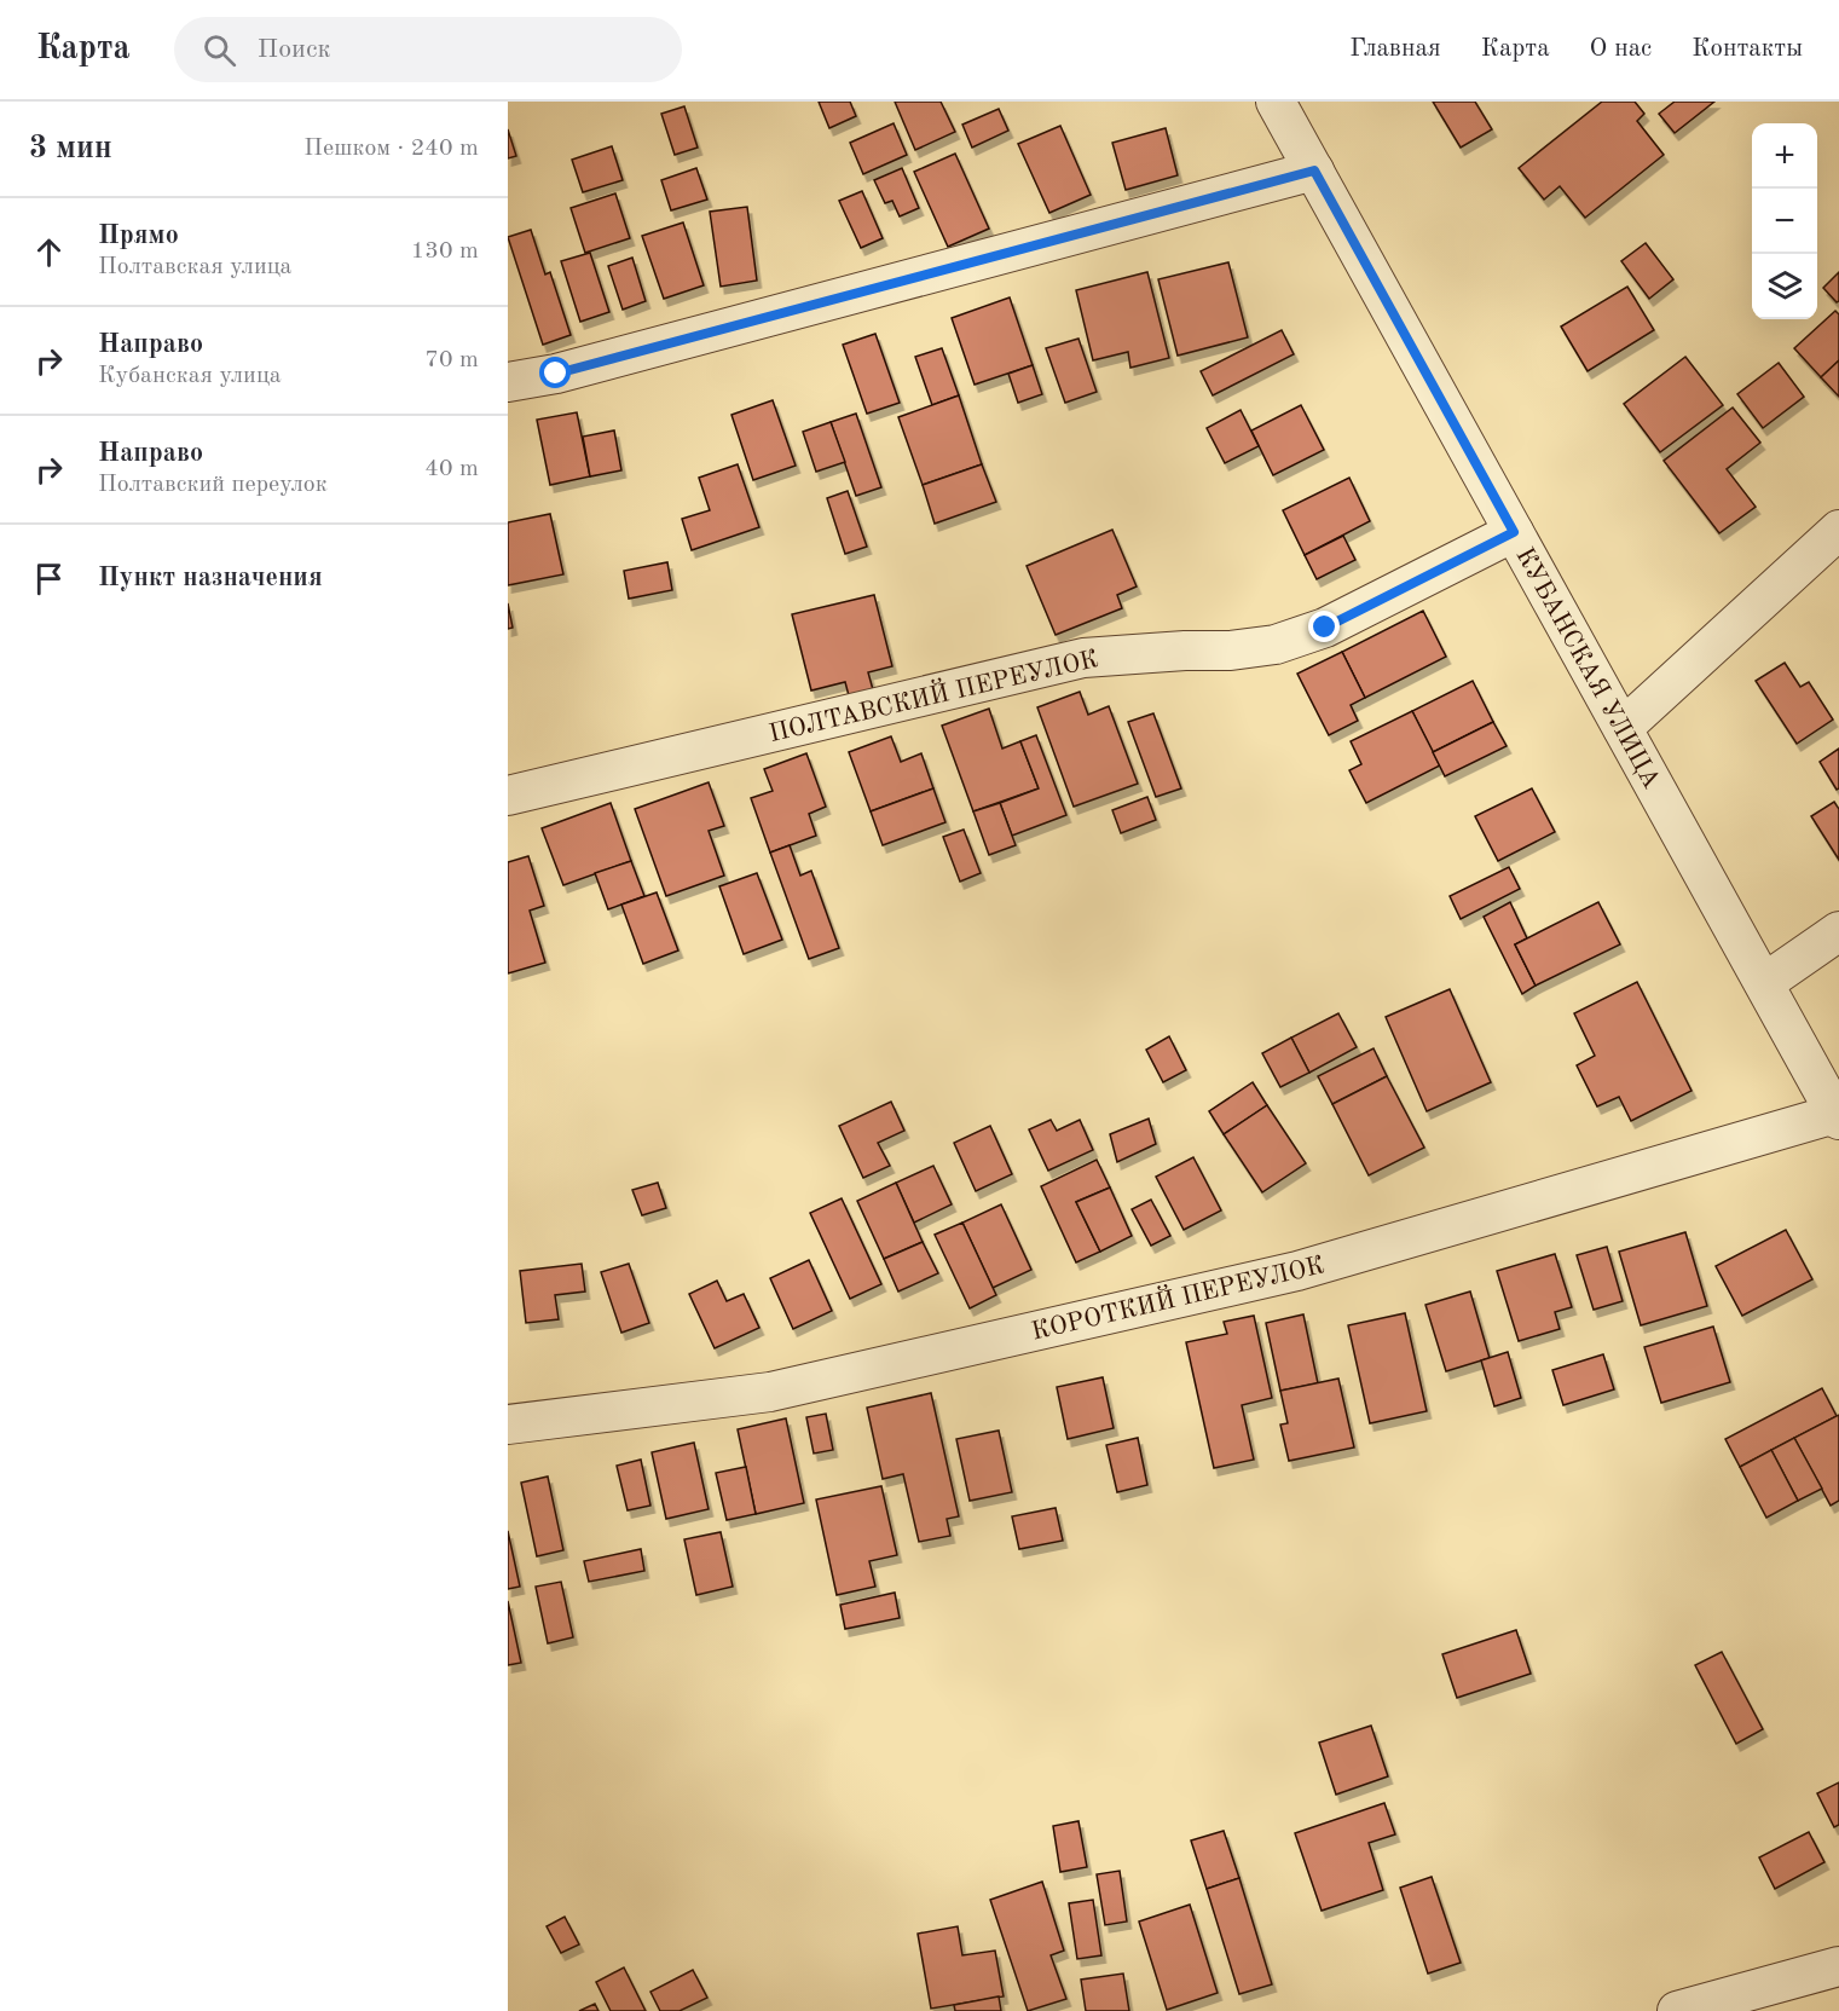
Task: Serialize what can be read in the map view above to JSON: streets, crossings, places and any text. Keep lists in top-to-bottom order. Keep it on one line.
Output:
{"streets":{"street":["КУБАНСКАЯ УЛИЦА","ПОЛТАВСКИЙ ПЕРЕУЛОК","КОРОТКИЙ ПЕРЕУЛОК"]},"crossings":[["КУБАНСКАЯ УЛИЦА","ПОЛТАВСКИЙ ПЕРЕУЛОК"],["КУБАНСКАЯ УЛИЦА","КОРОТКИЙ ПЕРЕУЛОК"]],"page":{"header":"Карта","search":"Поиск","nav":["Главная","Карта","О нас","Контакты"],"heading":["3 мин","Пешком · 240 m"],"map_buttons":["+","−"],"list":[["Прямо","Полтавская улица","130 m"],["Направо","Кубанская улица","70 m"],["Направо","Полтавский переулок","40 m"],"Пункт назначения"]}}
